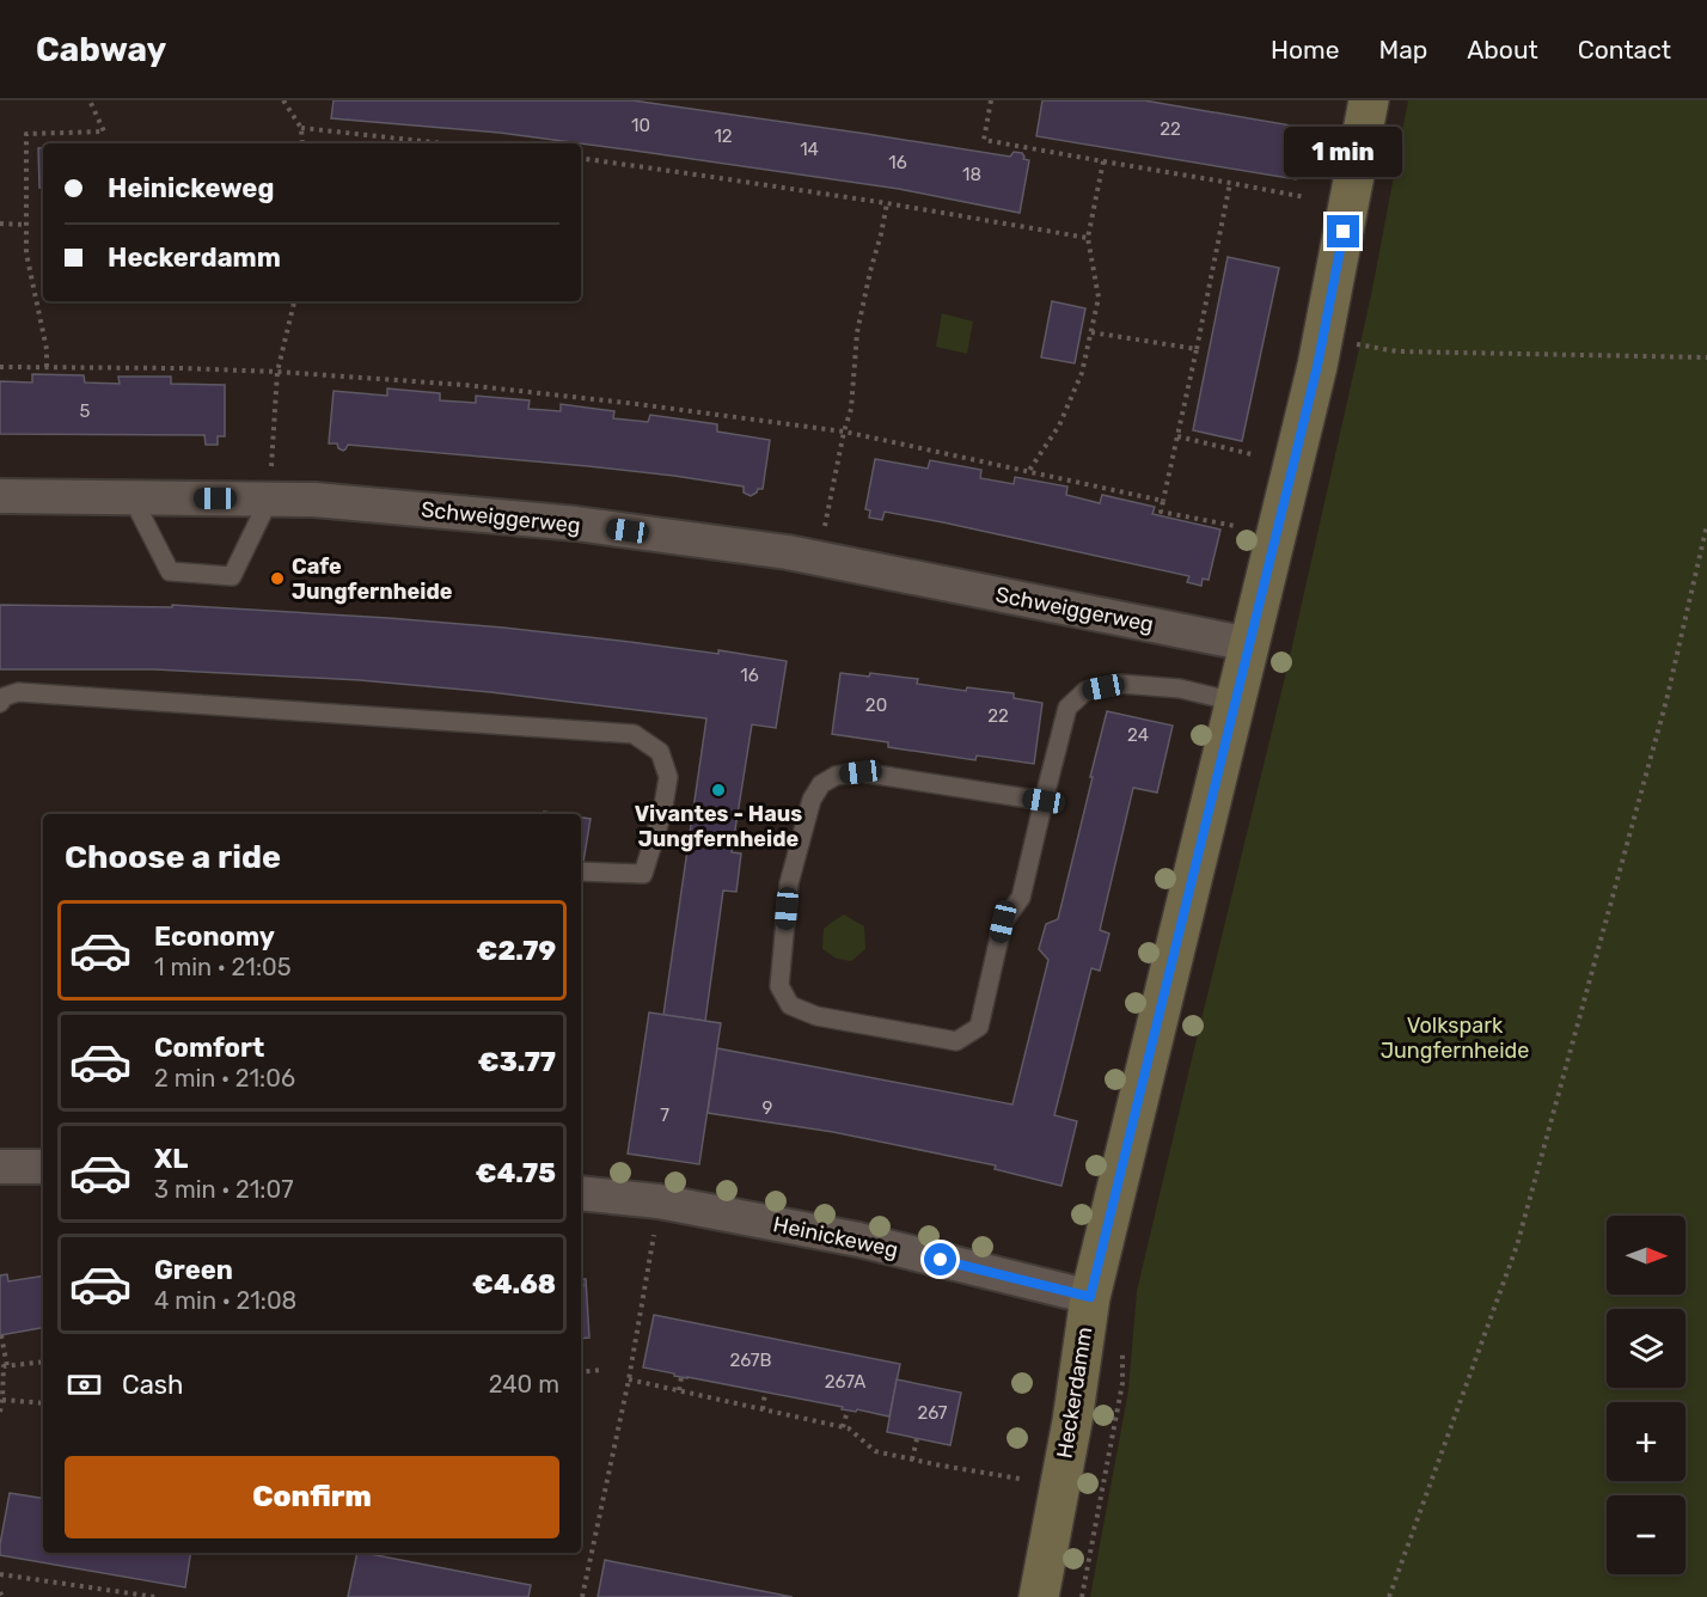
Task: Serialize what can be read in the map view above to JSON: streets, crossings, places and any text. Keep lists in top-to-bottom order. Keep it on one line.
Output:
{"streets":{"street":["Schweiggerweg","Heinickeweg","Heckerdamm"]},"crossings":[["Schweiggerweg","Heckerdamm"],["Heinickeweg","Heckerdamm"]],"parks":["Volkspark Jungfernheide"],"places":["Cafe Jungfernheide","Vivantes - Haus Jungfernheide"],"house_numbers":["10","22","12","14","16","18","5","16","20","22","24","9","7","267B","267A","267"],"north":"right","page":{"header":"Cabway","nav":["Home","Map","About","Contact"],"bubble":"1 min","banner":["Heinickeweg","Heckerdamm"],"heading":"Choose a ride","list":[{"name":"Economy","note":"1 min · 21:05","value":"€2.79"},{"name":"Comfort","note":"2 min · 21:06","value":"€3.77"},{"name":"XL","note":"3 min · 21:07","value":"€4.75"},{"name":"Green","note":"4 min · 21:08","value":"€4.68"}],"map_buttons":["+","−"],"pay":["Cash","240 m"],"buttons":"Confirm"}}
